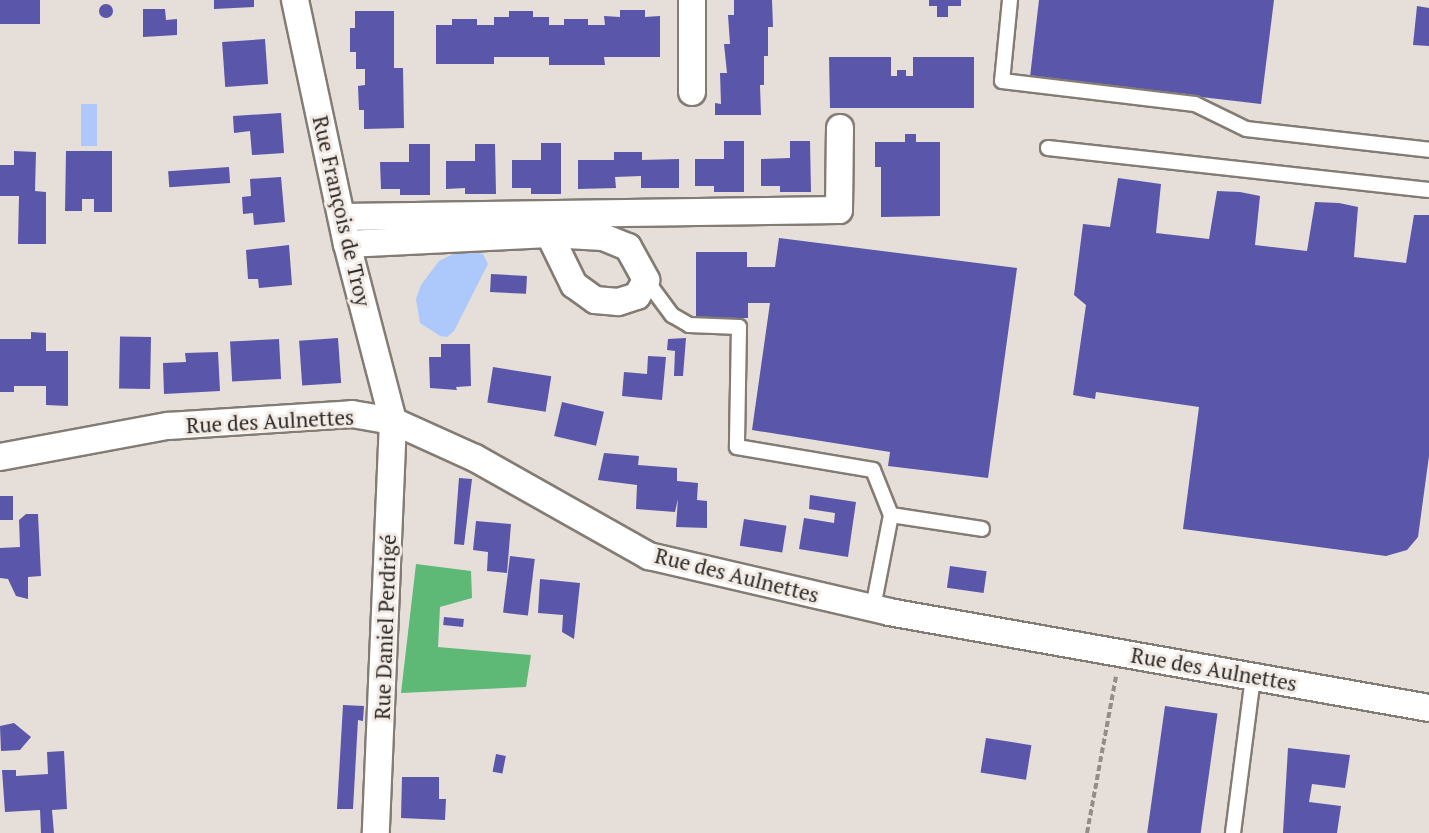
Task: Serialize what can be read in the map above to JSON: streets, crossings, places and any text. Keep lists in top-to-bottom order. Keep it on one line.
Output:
{"streets":{"street":["Rue François de Troy","Rue des Aulnettes","Rue Daniel Perdrigé"]},"crossings":[["Rue François de Troy","Rue des Aulnettes"],["Rue François de Troy","Rue Daniel Perdrigé"],["Rue des Aulnettes","Rue Daniel Perdrigé"]]}
